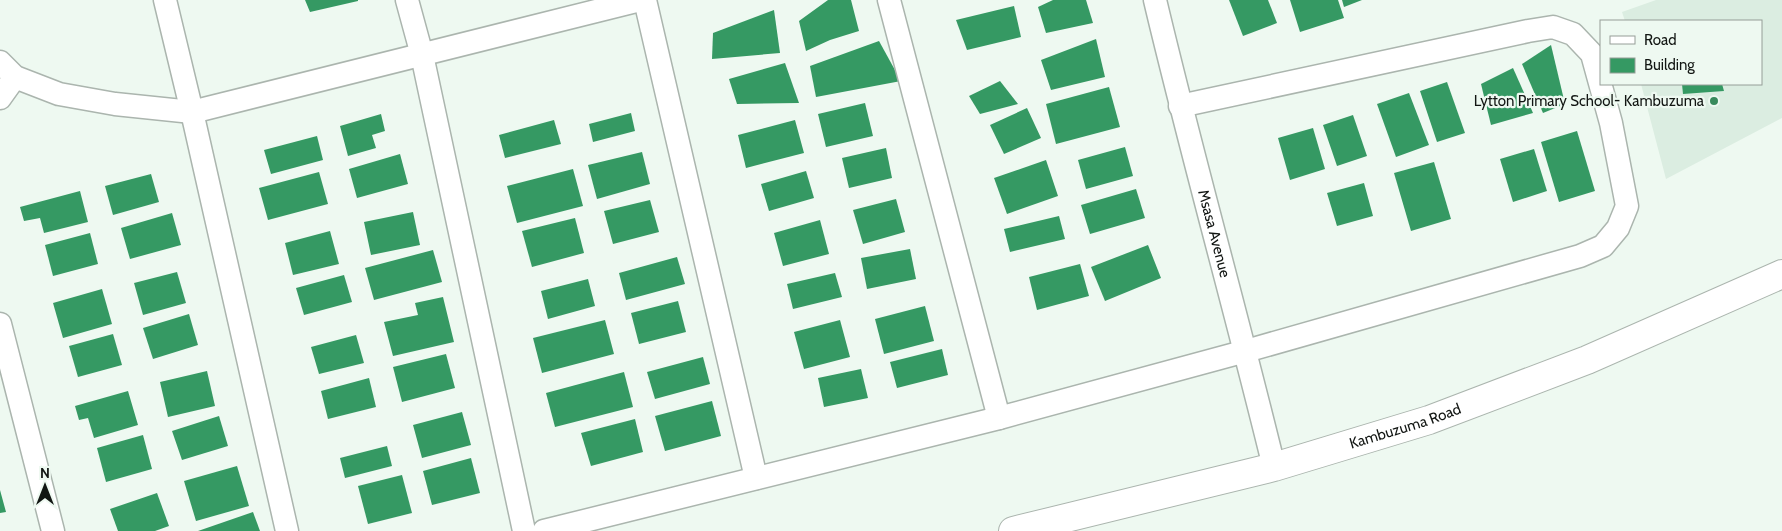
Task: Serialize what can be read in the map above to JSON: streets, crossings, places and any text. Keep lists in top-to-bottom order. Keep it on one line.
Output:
{"streets":{"main road":["Kambuzuma Road"],"street":["Msasa Avenue"]},"crossings":[["Msasa Avenue","Kambuzuma Road"]],"places":["Lytton Primary School- Kambuzuma"],"legend":["Road","Building"],"north":"top"}
